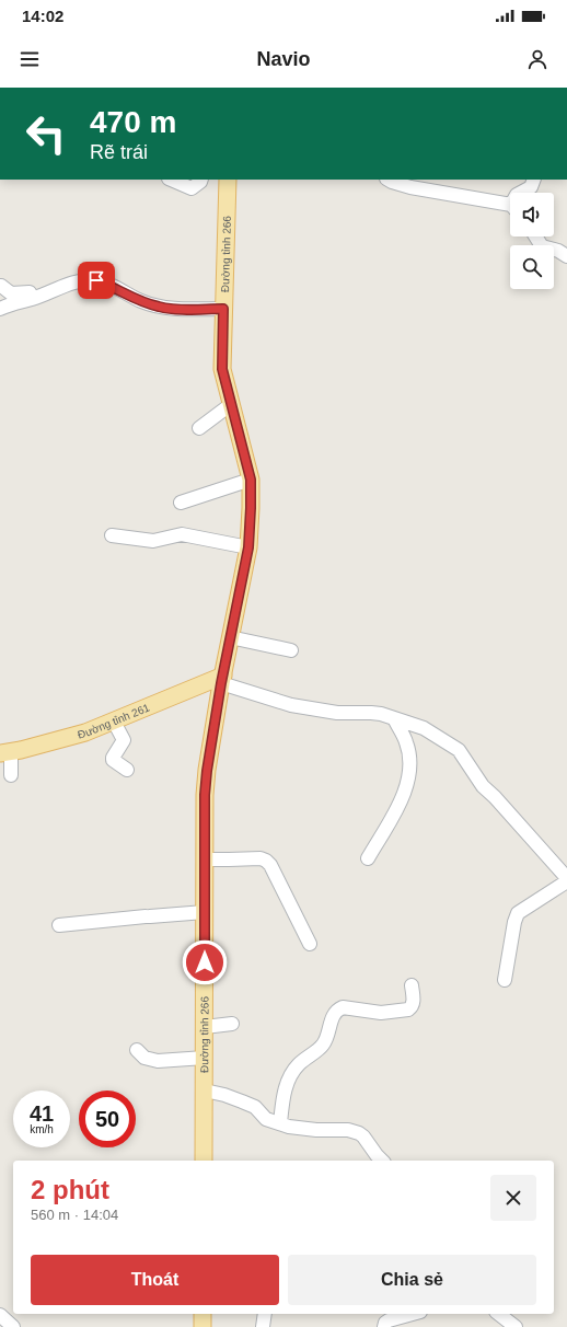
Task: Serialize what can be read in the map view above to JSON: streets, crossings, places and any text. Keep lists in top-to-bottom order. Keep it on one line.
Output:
{"streets":{"main road":["Đường tỉnh 266","Đường tỉnh 261"]},"crossings":[["Đường tỉnh 266","Đường tỉnh 261"]],"page":{"status":"14:02","header":"Navio","turn":["470 m","Rẽ trái"],"speed":"41 km/h","limit":"50","heading":["2 phút","560 m · 14:04"],"buttons":["Thoát","Chia sẻ"]}}
